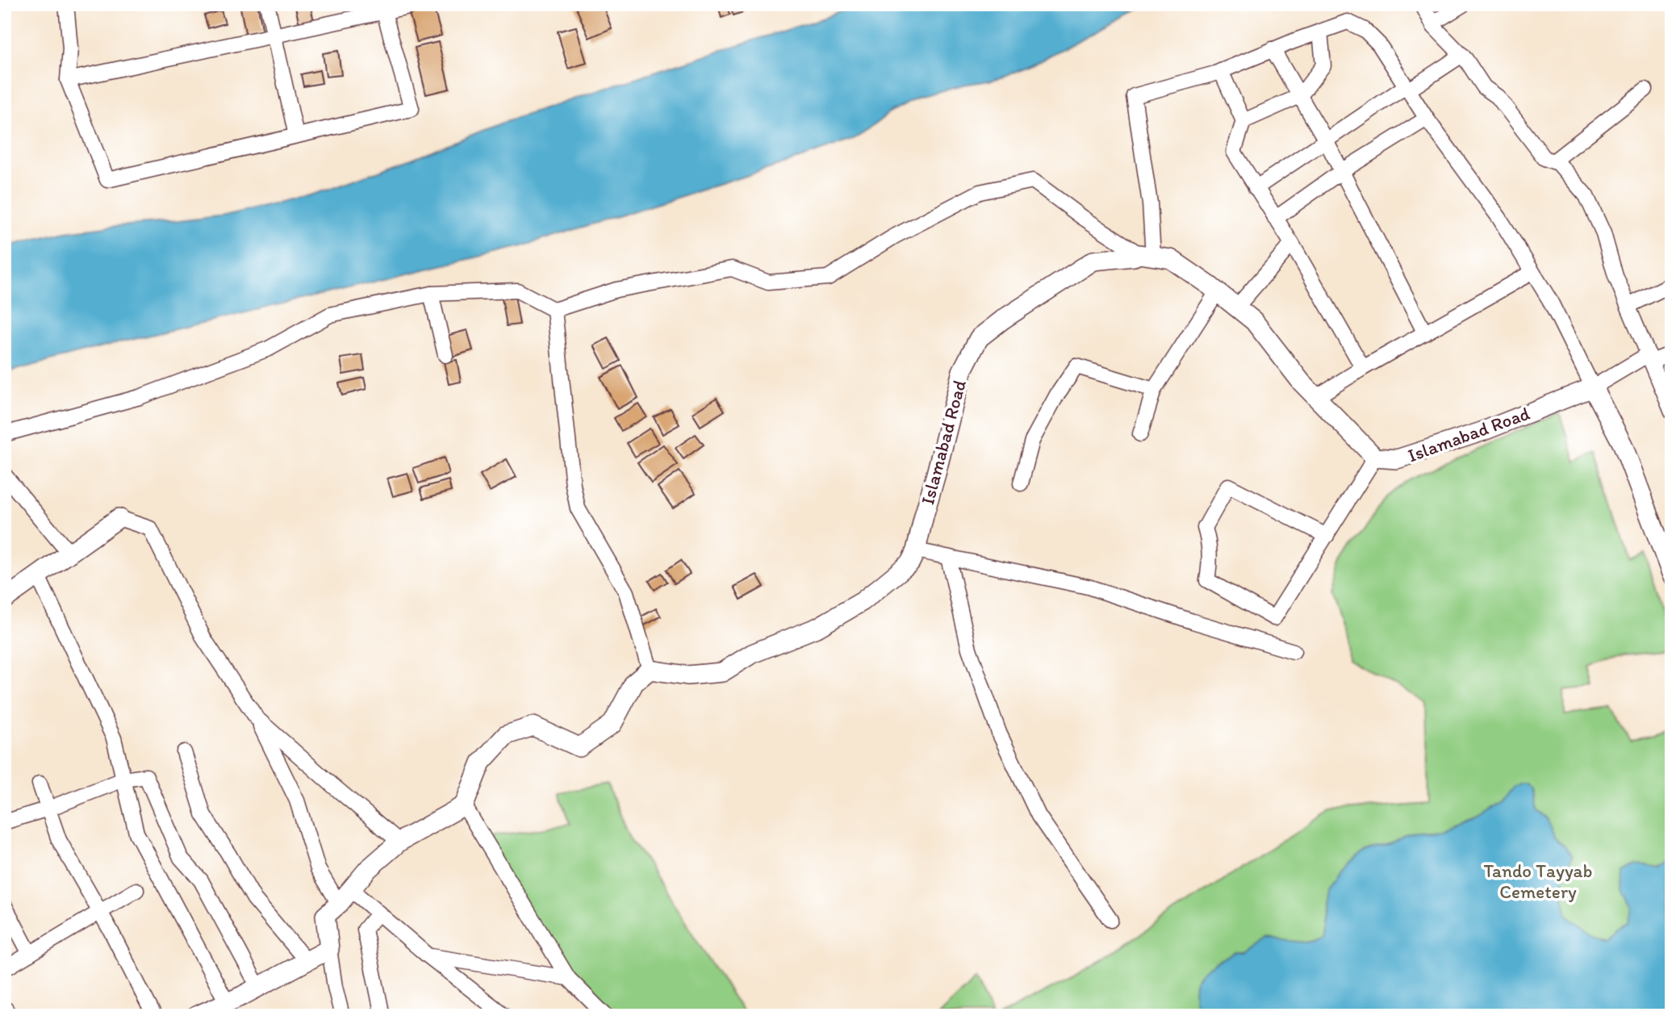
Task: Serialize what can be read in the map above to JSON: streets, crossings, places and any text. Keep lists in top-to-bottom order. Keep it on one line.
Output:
{"streets":{"street":["Islamabad Road"]},"parks":["Tando Tayyab Cemetery"]}
